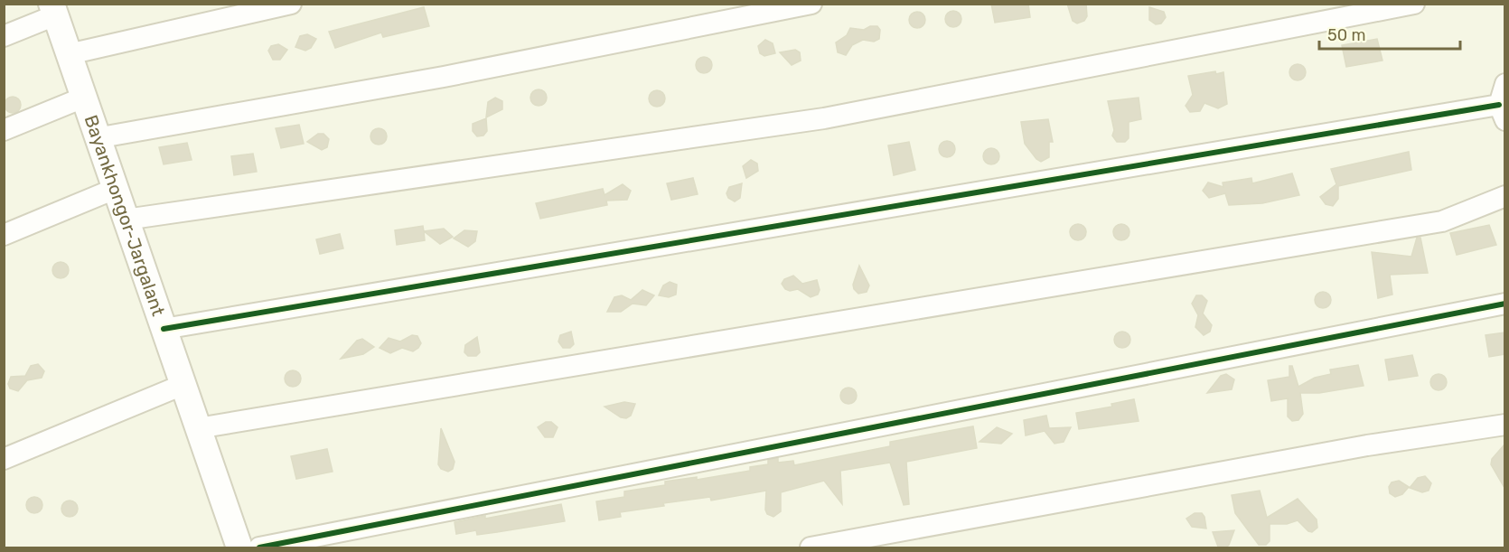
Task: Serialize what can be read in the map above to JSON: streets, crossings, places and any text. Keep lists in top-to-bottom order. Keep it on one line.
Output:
{"streets":{"street":["Bayankhongor-Jargalant"]},"scale_bar":"50 m"}
